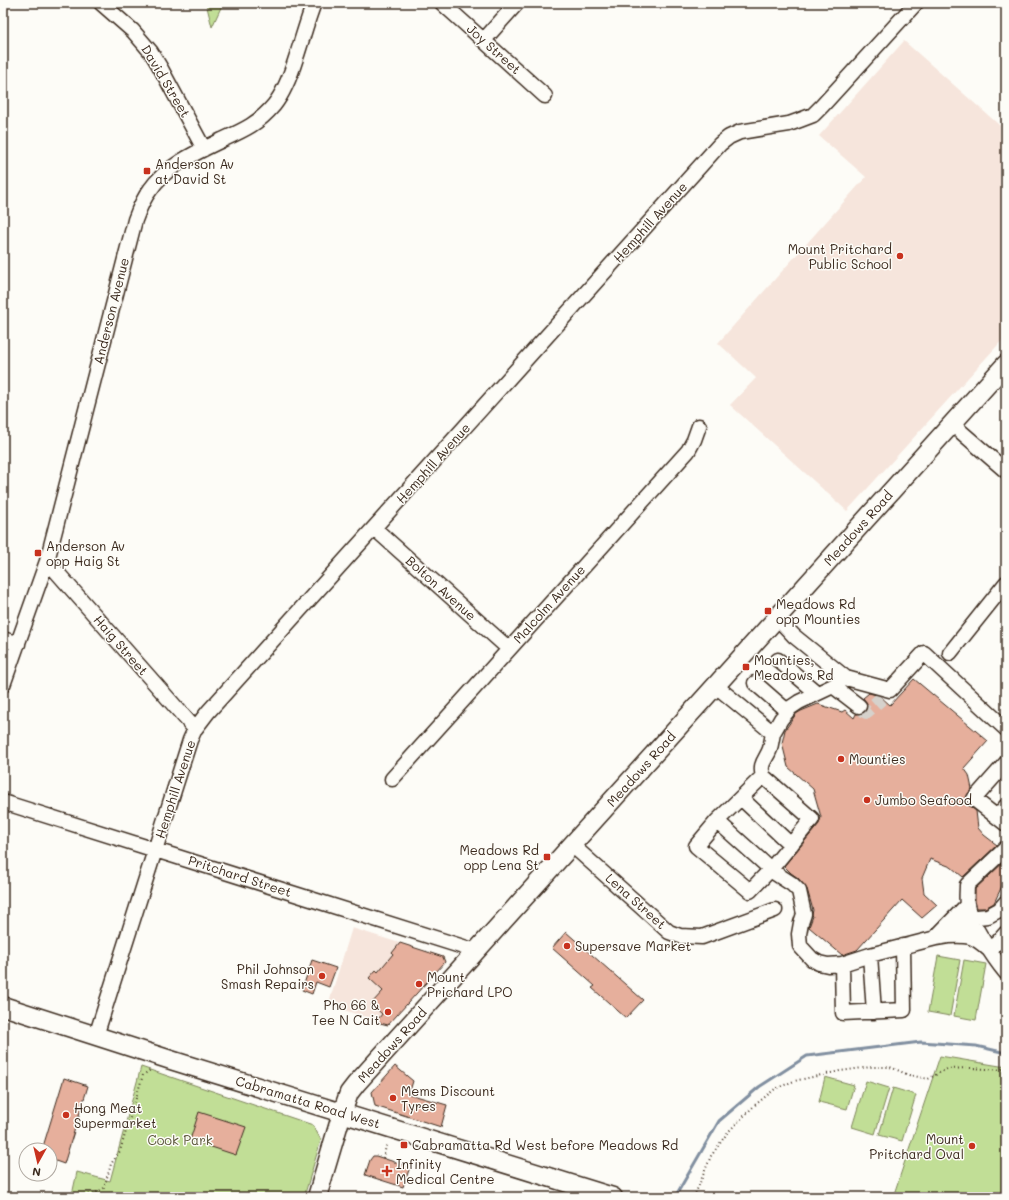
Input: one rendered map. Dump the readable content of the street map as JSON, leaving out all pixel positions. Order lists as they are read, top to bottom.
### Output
{
  "streets": {
    "main road": ["Meadows Road", "Cabramatta Road West"],
    "street": [
      "Joy Street",
      "David Street",
      "Hemphill Avenue",
      "Anderson Avenue",
      "Bolton Avenue",
      "Malcolm Avenue",
      "Haig Street",
      "Pritchard Street",
      "Lena Street"
    ]
  },
  "crossings": [
    ["David Street", "Anderson Avenue"],
    ["Hemphill Avenue", "Bolton Avenue"],
    ["Hemphill Avenue", "Haig Street"],
    ["Hemphill Avenue", "Pritchard Street"],
    ["Hemphill Avenue", "Cabramatta Road West"],
    ["Anderson Avenue", "Haig Street"],
    ["Meadows Road", "Pritchard Street"],
    ["Meadows Road", "Lena Street"],
    ["Meadows Road", "Cabramatta Road West"],
    ["Bolton Avenue", "Malcolm Avenue"]
  ],
  "parks": ["Cook Park"],
  "places": {
    "transit": [
      "Anderson Av at David St",
      "Anderson Av opp Haig St",
      "Meadows Rd opp Mounties",
      "Mounties, Meadows Rd",
      "Meadows Rd opp Lena St",
      "Cabramatta Rd West before Meadows Rd"
    ],
    "other": [
      "Mount Pritchard Public School",
      "Mounties",
      "Jumbo Seafood",
      "Supersave Market",
      "Phil Johnson Smash Repairs",
      "Mount Prichard LPO",
      "Pho 66 & Tee N Cait",
      "Mems Discount Tyres",
      "Hong Meat Supermarket",
      "Mount Pritchard Oval"
    ],
    "health": ["Infinity Medical Centre"]
  },
  "north": "bottom"
}
